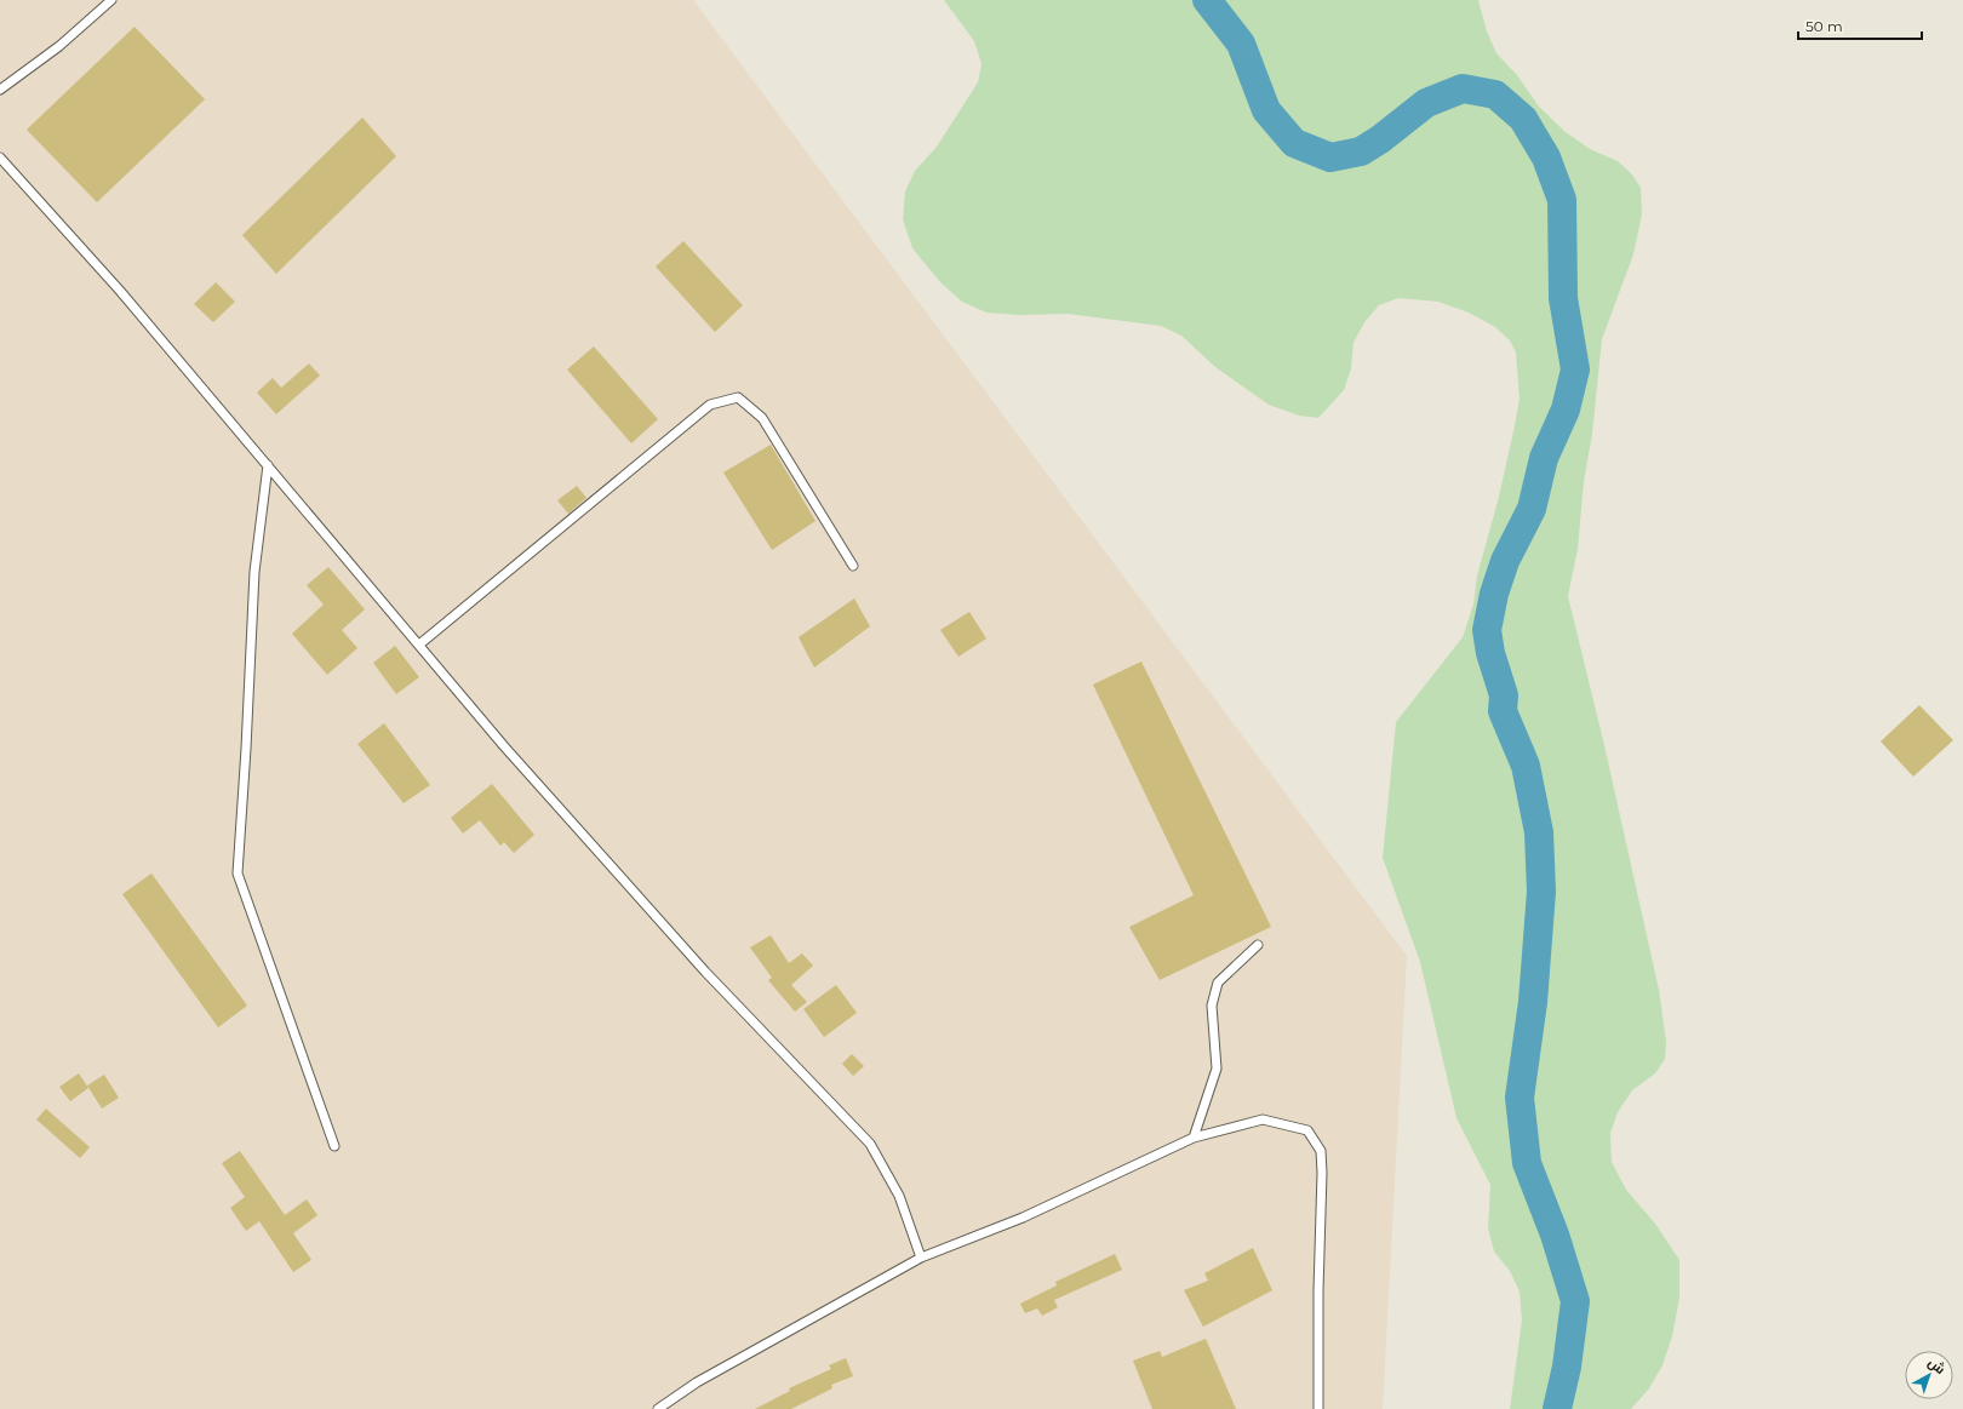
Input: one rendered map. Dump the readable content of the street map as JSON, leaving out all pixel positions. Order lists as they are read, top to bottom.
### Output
{
  "scale_bar": "50 m",
  "north": "top right"
}
